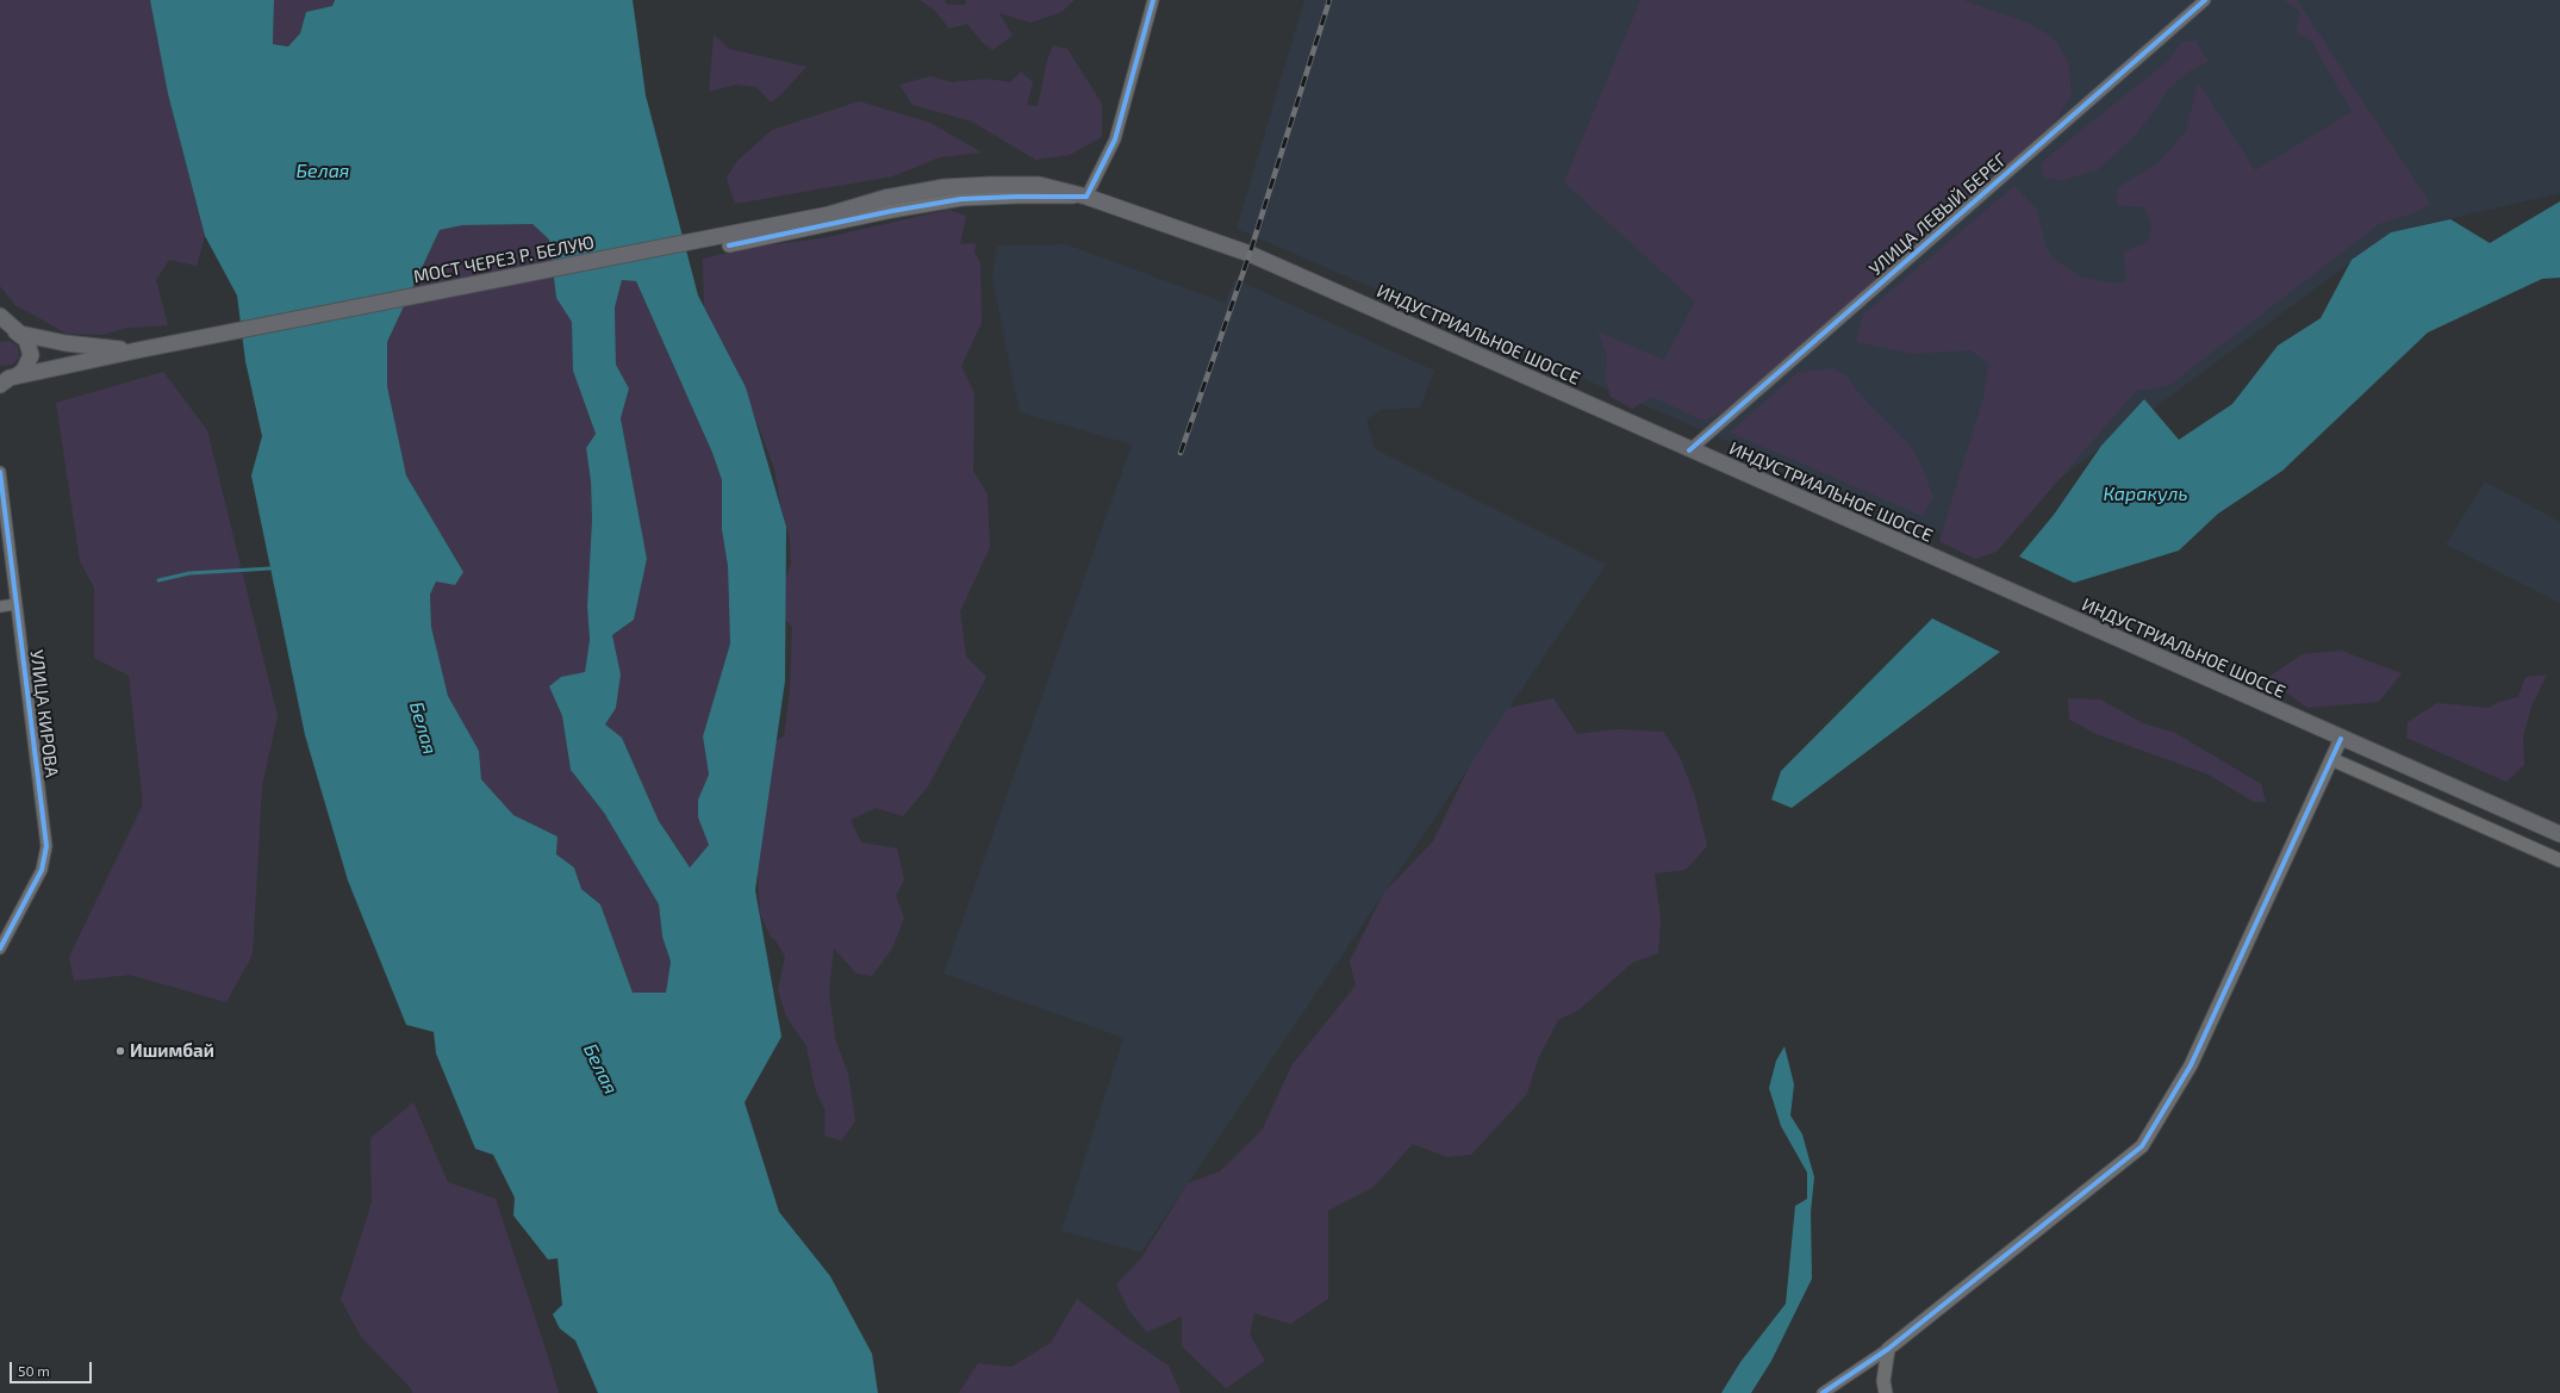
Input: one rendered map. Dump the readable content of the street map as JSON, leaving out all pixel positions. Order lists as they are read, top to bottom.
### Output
{
  "streets": {
    "main road": ["МОСТ ЧЕРЕЗ Р. БЕЛУЮ", "ИНДУСТРИАЛЬНОЕ ШОССЕ"],
    "street": ["УЛИЦА ЛЕВЫЙ БЕРЕГ", "УЛИЦА КИРОВА"]
  },
  "crossings": [
    ["УЛИЦА ЛЕВЫЙ БЕРЕГ", "ИНДУСТРИАЛЬНОЕ ШОССЕ"],
    ["МОСТ ЧЕРЕЗ Р. БЕЛУЮ", "ИНДУСТРИАЛЬНОЕ ШОССЕ"]
  ],
  "water": ["Белая", "Каракуль"],
  "places": ["Ишимбай"],
  "scale_bar": "50 m"
}
